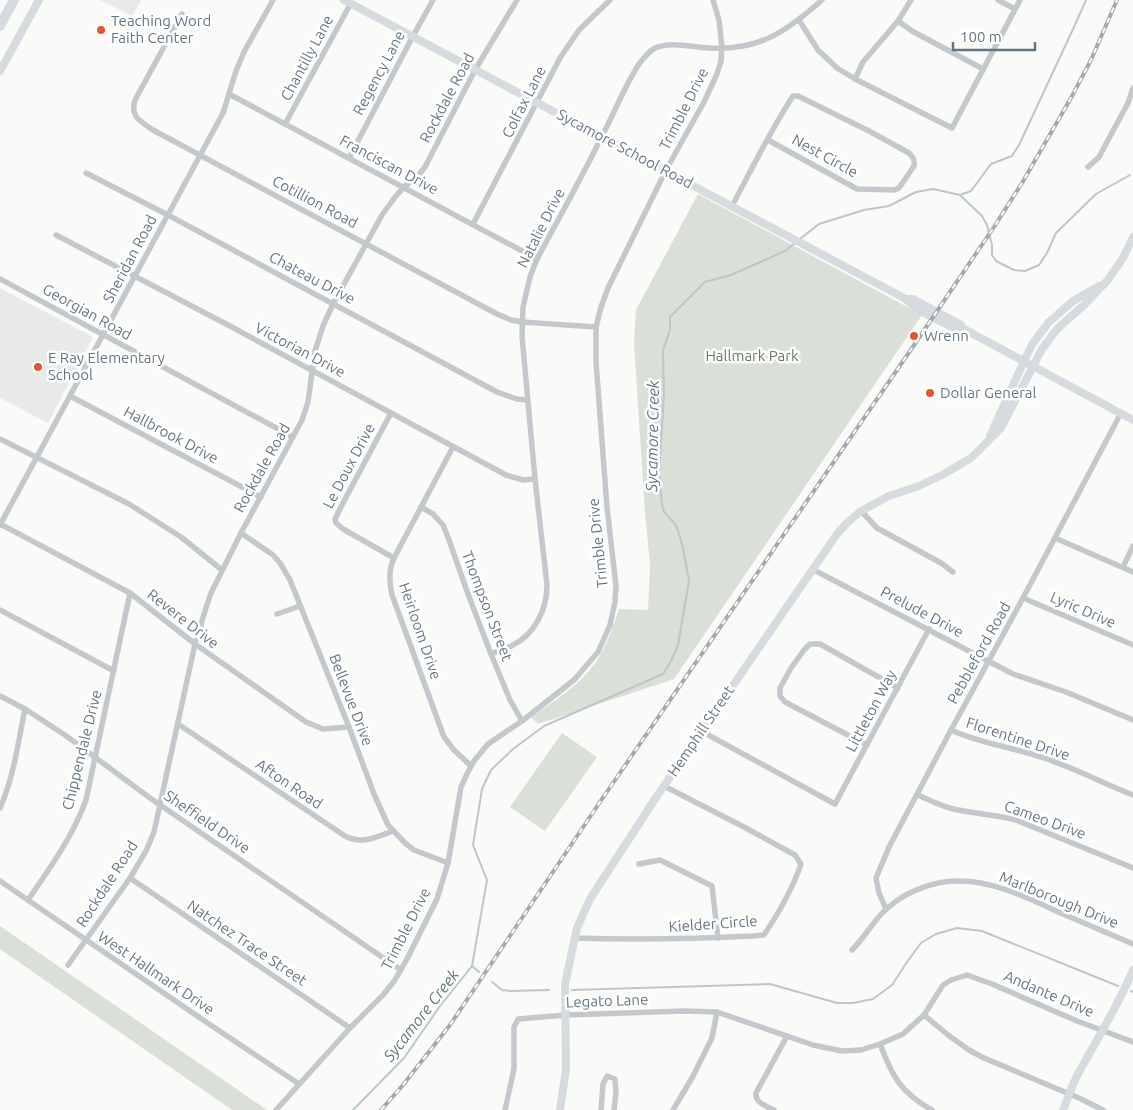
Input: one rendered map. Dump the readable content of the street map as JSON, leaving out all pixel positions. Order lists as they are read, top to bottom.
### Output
{
  "streets": {
    "street": [
      "Chantilly Lane",
      "Regency Lane",
      "Rockdale Road",
      "Colfax Lane",
      "Trimble Drive",
      "Sycamore School Road",
      "Nest Circle",
      "Franciscan Drive",
      "Cotillion Road",
      "Natalie Drive",
      "Sheridan Road",
      "Chateau Drive",
      "Georgian Road",
      "Victorian Drive",
      "Hallbrook Drive",
      "Le Doux Drive",
      "Thompson Street",
      "Lyric Drive",
      "Prelude Drive",
      "Revere Drive",
      "Heirloom Drive",
      "Pebbleford Road",
      "Bellevue Drive",
      "Littleton Way",
      "Hemphill Street",
      "Florentine Drive",
      "Chippendale Drive",
      "Afton Road",
      "Cameo Drive",
      "Sheffield Drive",
      "Marlborough Drive",
      "Kielder Circle",
      "Natchez Trace Street",
      "West Hallmark Drive",
      "Andante Drive",
      "Legato Lane"
    ]
  },
  "crossings": [
    ["Chantilly Lane", "Sycamore School Road"],
    ["Chantilly Lane", "Franciscan Drive"],
    ["Regency Lane", "Sycamore School Road"],
    ["Regency Lane", "Franciscan Drive"],
    ["Rockdale Road", "Sycamore School Road"],
    ["Rockdale Road", "Franciscan Drive"],
    ["Rockdale Road", "Cotillion Road"],
    ["Rockdale Road", "Chateau Drive"],
    ["Rockdale Road", "Georgian Road"],
    ["Rockdale Road", "Victorian Drive"],
    ["Rockdale Road", "Hallbrook Drive"],
    ["Rockdale Road", "Revere Drive"],
    ["Rockdale Road", "Bellevue Drive"],
    ["Rockdale Road", "Afton Road"],
    ["Rockdale Road", "Sheffield Drive"],
    ["Rockdale Road", "Natchez Trace Street"],
    ["Rockdale Road", "West Hallmark Drive"],
    ["Colfax Lane", "Sycamore School Road"],
    ["Colfax Lane", "Franciscan Drive"],
    ["Trimble Drive", "Sycamore School Road"],
    ["Trimble Drive", "Cotillion Road"],
    ["Trimble Drive", "Natalie Drive"],
    ["Trimble Drive", "Thompson Street"],
    ["Trimble Drive", "Heirloom Drive"],
    ["Trimble Drive", "Bellevue Drive"],
    ["Trimble Drive", "Sheffield Drive"],
    ["Trimble Drive", "Natchez Trace Street"],
    ["Trimble Drive", "West Hallmark Drive"],
    ["Sycamore School Road", "Natalie Drive"],
    ["Sycamore School Road", "Pebbleford Road"],
    ["Sycamore School Road", "Hemphill Street"],
    ["Franciscan Drive", "Natalie Drive"],
    ["Franciscan Drive", "Sheridan Road"],
    ["Cotillion Road", "Natalie Drive"],
    ["Cotillion Road", "Sheridan Road"],
    ["Natalie Drive", "Chateau Drive"],
    ["Natalie Drive", "Victorian Drive"],
    ["Natalie Drive", "Thompson Street"],
    ["Sheridan Road", "Chateau Drive"],
    ["Sheridan Road", "Georgian Road"],
    ["Sheridan Road", "Victorian Drive"],
    ["Sheridan Road", "Hallbrook Drive"],
    ["Sheridan Road", "Revere Drive"],
    ["Victorian Drive", "Le Doux Drive"],
    ["Victorian Drive", "Heirloom Drive"],
    ["Le Doux Drive", "Heirloom Drive"],
    ["Thompson Street", "Heirloom Drive"],
    ["Lyric Drive", "Pebbleford Road"],
    ["Prelude Drive", "Pebbleford Road"],
    ["Prelude Drive", "Littleton Way"],
    ["Prelude Drive", "Hemphill Street"],
    ["Revere Drive", "Bellevue Drive"],
    ["Revere Drive", "Chippendale Drive"],
    ["Pebbleford Road", "Florentine Drive"],
    ["Pebbleford Road", "Cameo Drive"],
    ["Pebbleford Road", "Marlborough Drive"],
    ["Bellevue Drive", "Afton Road"],
    ["Littleton Way", "Hemphill Street"],
    ["Hemphill Street", "Kielder Circle"],
    ["Hemphill Street", "Legato Lane"],
    ["Chippendale Drive", "Sheffield Drive"],
    ["Chippendale Drive", "West Hallmark Drive"],
    ["Andante Drive", "Legato Lane"]
  ],
  "water": ["Sycamore Creek"],
  "parks": ["Hallmark Park"],
  "places": [
    "Teaching Word Faith Center",
    "Wrenn",
    "E Ray Elementary School",
    "Dollar General"
  ],
  "scale_bar": "100 m"
}
